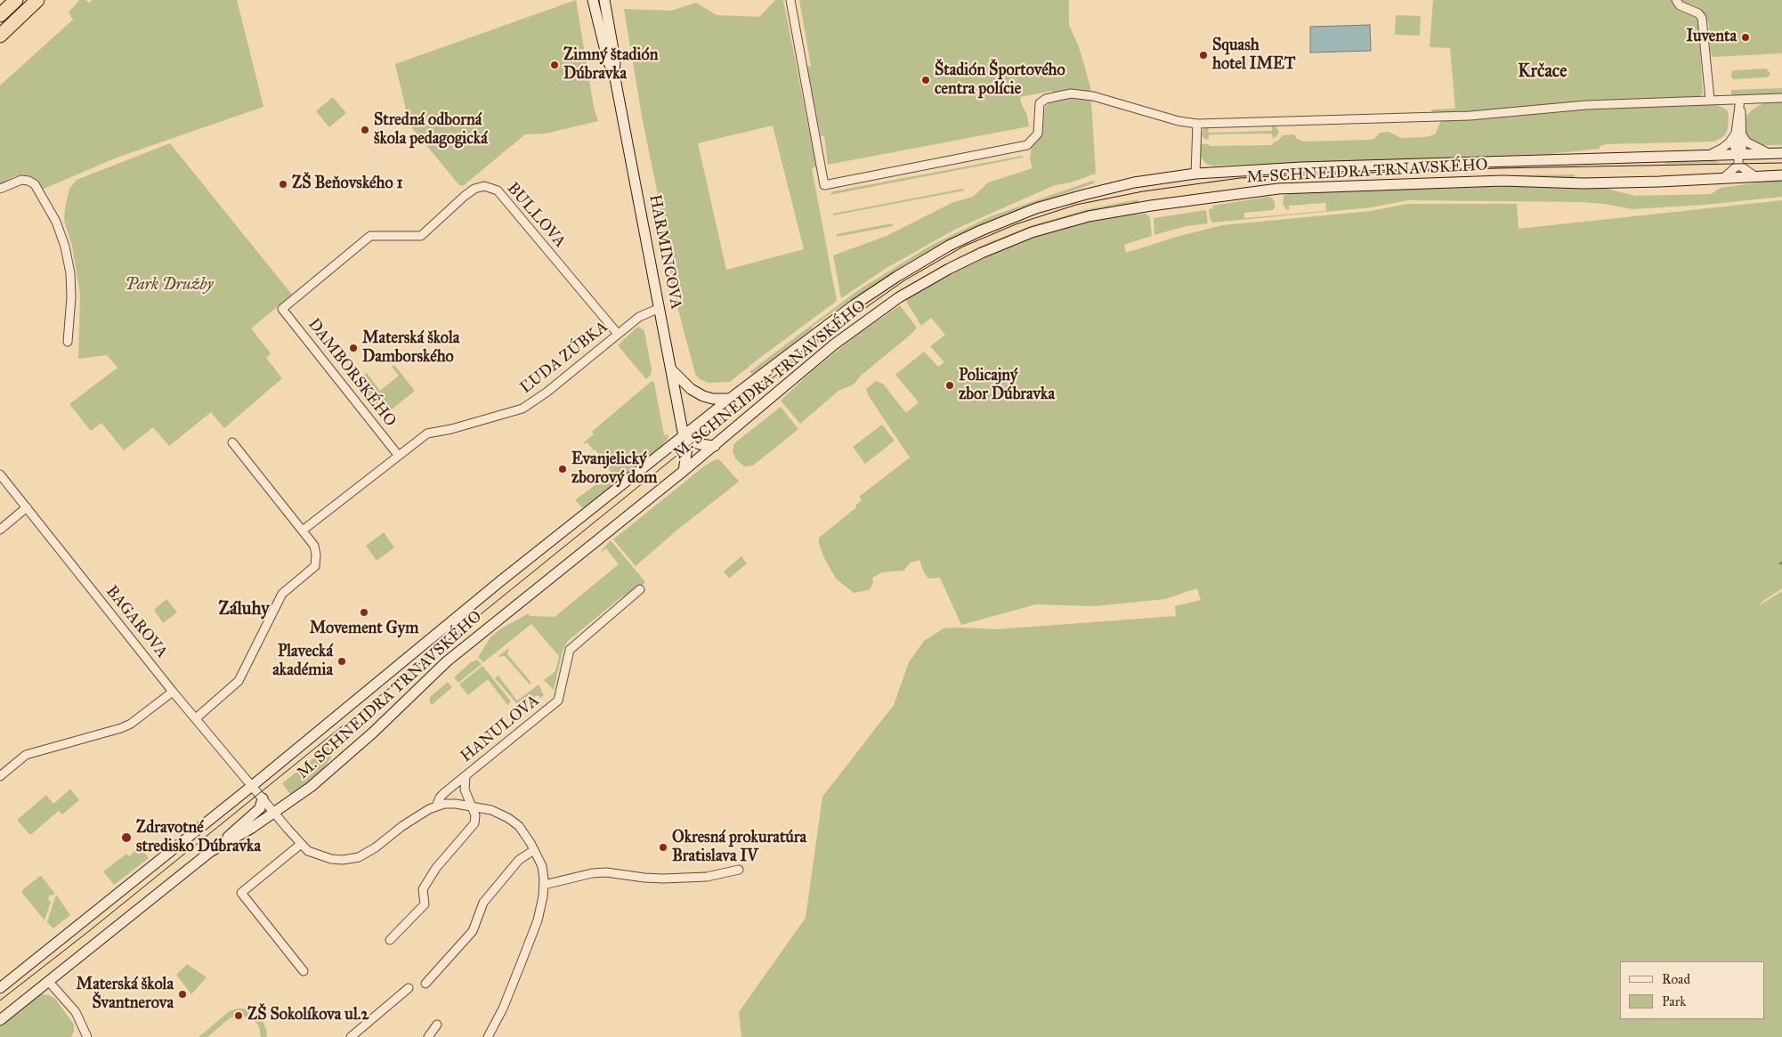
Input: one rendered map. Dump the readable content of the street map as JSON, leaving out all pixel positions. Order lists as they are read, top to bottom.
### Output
{
  "streets": {
    "main road": ["M. SCHNEIDRA TRNAVSKÉHO", "HARMINCOVA"],
    "street": [
      "BULLOVA",
      "ĽUDA ZÚBKA",
      "DAMBORSKÉHO",
      "BAGAROVA",
      "HANULOVA"
    ]
  },
  "crossings": [
    ["M. SCHNEIDRA TRNAVSKÉHO", "HARMINCOVA"],
    ["M. SCHNEIDRA TRNAVSKÉHO", "BAGAROVA"],
    ["M. SCHNEIDRA TRNAVSKÉHO", "HANULOVA"],
    ["BULLOVA", "ĽUDA ZÚBKA"],
    ["BULLOVA", "DAMBORSKÉHO"],
    ["HARMINCOVA", "ĽUDA ZÚBKA"],
    ["ĽUDA ZÚBKA", "DAMBORSKÉHO"],
    ["BAGAROVA", "HANULOVA"]
  ],
  "districts": ["Krčace", "Záluhy"],
  "parks": ["Park Družby"],
  "places": [
    "Iuventa",
    "Squash hotel IMET",
    "Zimný štadión Dúbravka",
    "Štadión Športového centra polície",
    "Stredná odborná škola pedagogická",
    "ZŠ Beňovského 1",
    "Materská škola Damborského",
    "Policajný zbor Dúbravka",
    "Evanjelický zborový dom",
    "Movement Gym",
    "Plavecká akadémia",
    "Zdravotné stredisko Dúbravka",
    "Okresná prokuratúra Bratislava IV",
    "Materská škola Švantnerova",
    "ZŠ Sokolíkova ul.2"
  ],
  "legend": ["Road", "Park"]
}
